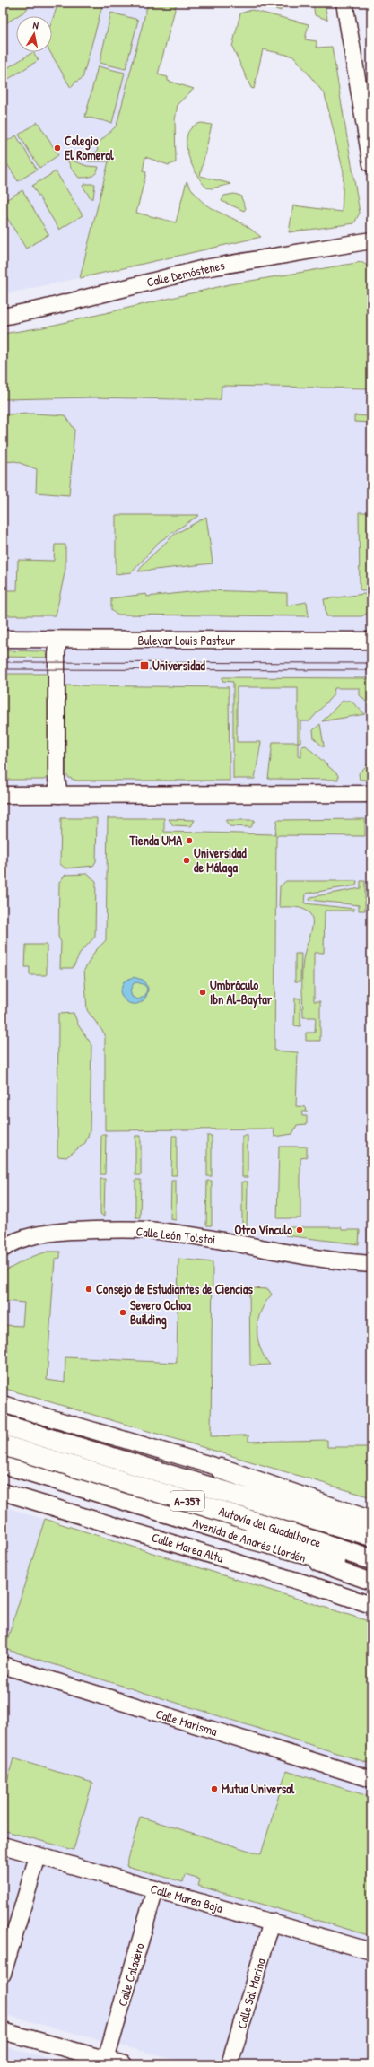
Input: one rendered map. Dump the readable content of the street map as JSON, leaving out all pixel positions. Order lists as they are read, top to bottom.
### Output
{
  "streets": {
    "highway": ["A-357", "Autovía del Guadalhorce"],
    "street": [
      "Calle Demóstenes",
      "Bulevar Louis Pasteur",
      "Calle León Tolstoi",
      "Avenida de Andrés Llordén",
      "Calle Marea Alta",
      "Calle Marisma",
      "Calle Marea Baja",
      "Calle Caladero",
      "Calle Sal Marina"
    ]
  },
  "crossings": [
    ["Calle Marea Baja", "Calle Caladero"],
    ["Calle Marea Baja", "Calle Sal Marina"]
  ],
  "places": {
    "other": [
      "Colegio El Romeral",
      "Tienda UMA",
      "Universidad de Málaga",
      "Umbráculo Ibn Al-Baytar",
      "Otro Vínculo",
      "Consejo de Estudiantes de Ciencias",
      "Severo Ochoa Building",
      "Mutua Universal"
    ],
    "transit": ["Universidad"]
  },
  "north": "top"
}
